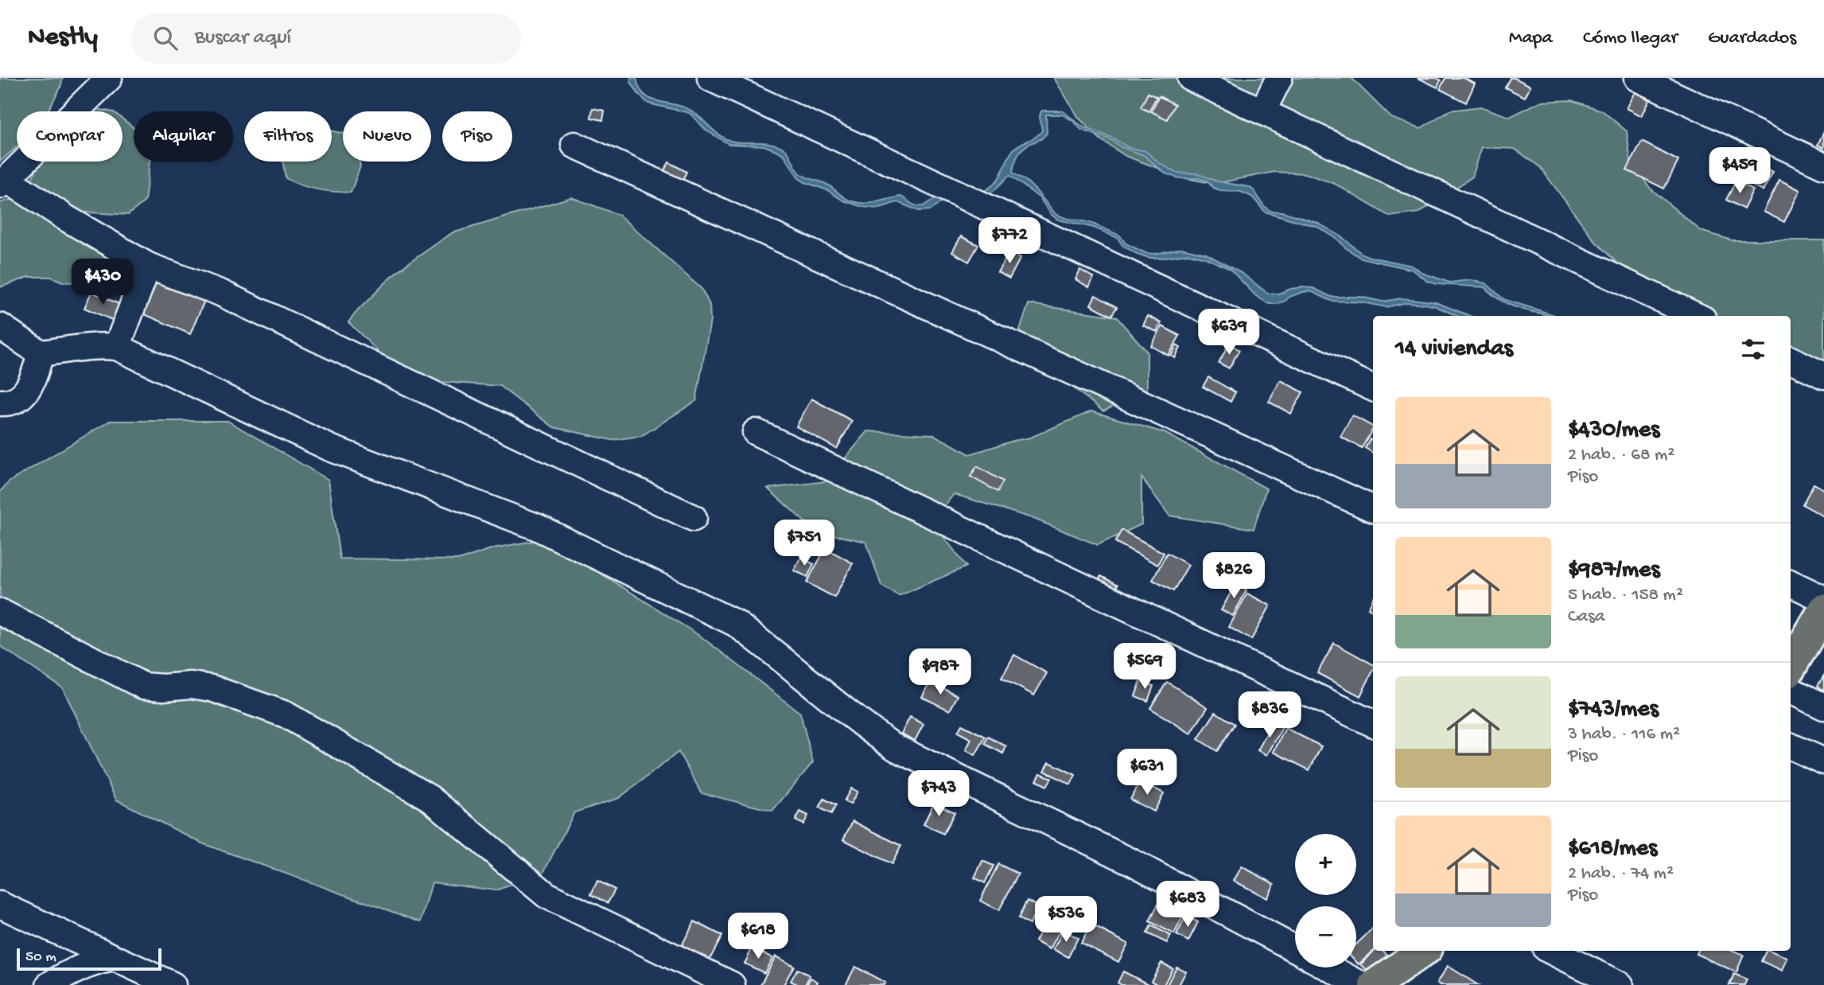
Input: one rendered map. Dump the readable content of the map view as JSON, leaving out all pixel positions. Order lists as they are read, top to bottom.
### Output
{
  "scale_bar": "50 m",
  "page": {
    "header": "Nestly",
    "search": "Buscar aquí",
    "nav": ["Mapa", "Cómo llegar", "Guardados"],
    "chip": [
      "Comprar",
      "Alquilar",
      "Filtros",
      "Nuevo",
      "Piso"
    ],
    "price": [
      "$459",
      "$772",
      "$430",
      "$639",
      "$751",
      "$826",
      "$569",
      "$987",
      "$836",
      "$631",
      "$743",
      "$683",
      "$536",
      "$618"
    ],
    "heading": "14 viviendas",
    "list": [
      {
        "name": "$430/mes",
        "note": "2 hab. · 68 m² · Piso"
      },
      {
        "name": "$987/mes",
        "note": "5 hab. · 158 m² · Casa"
      },
      {
        "name": "$743/mes",
        "note": "3 hab. · 116 m² · Piso"
      },
      {
        "name": "$618/mes",
        "note": "2 hab. · 74 m² · Piso"
      }
    ],
    "map_buttons": ["+", "−"],
    "scale": "50 m"
  }
}
